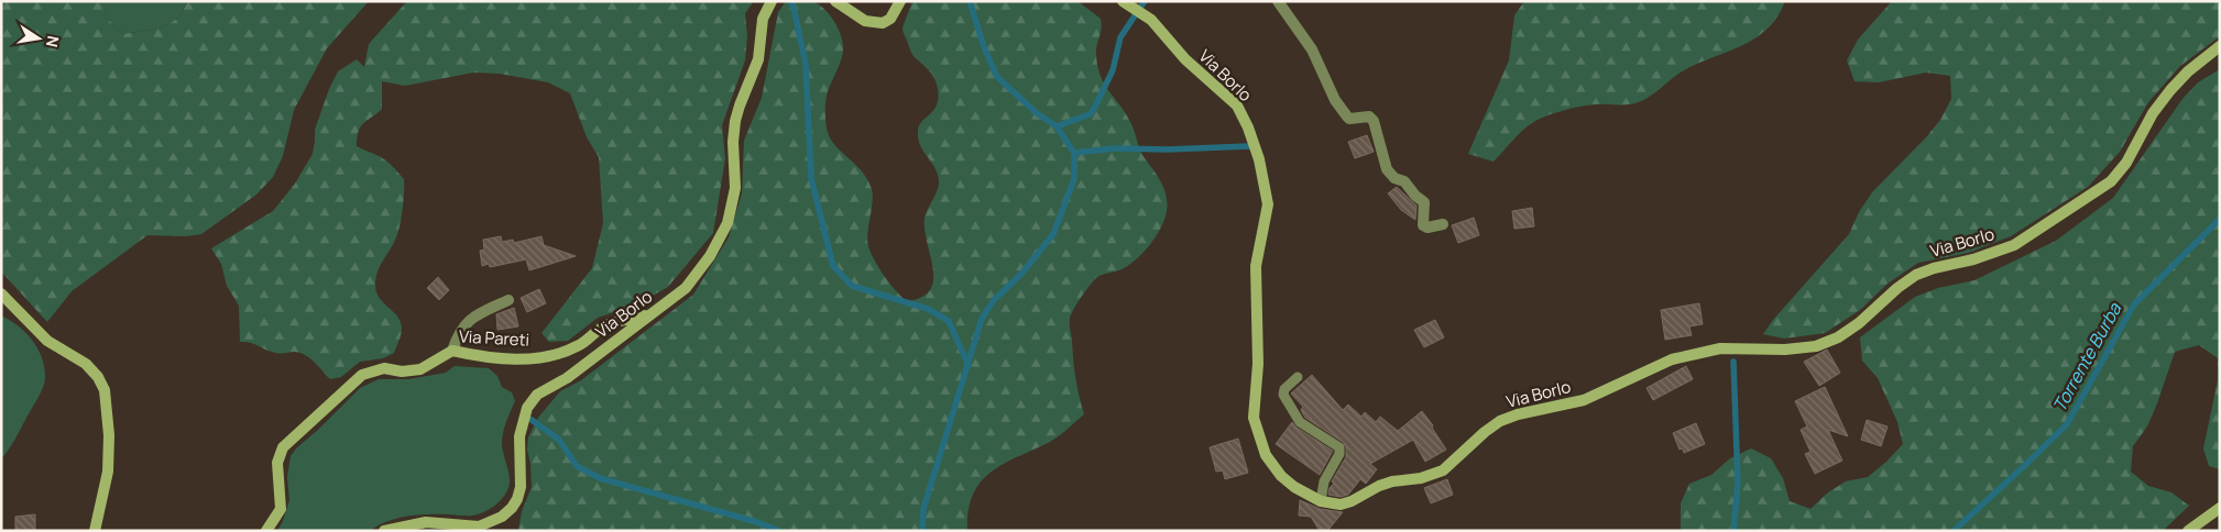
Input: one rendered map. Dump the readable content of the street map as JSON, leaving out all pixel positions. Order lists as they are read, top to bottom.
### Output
{
  "streets": {
    "main road": ["Via Borlo", "Via Pareti"]
  },
  "crossings": [
    ["Via Borlo", "Via Pareti"]
  ],
  "water": ["Torrente Burba"],
  "north": "right"
}
